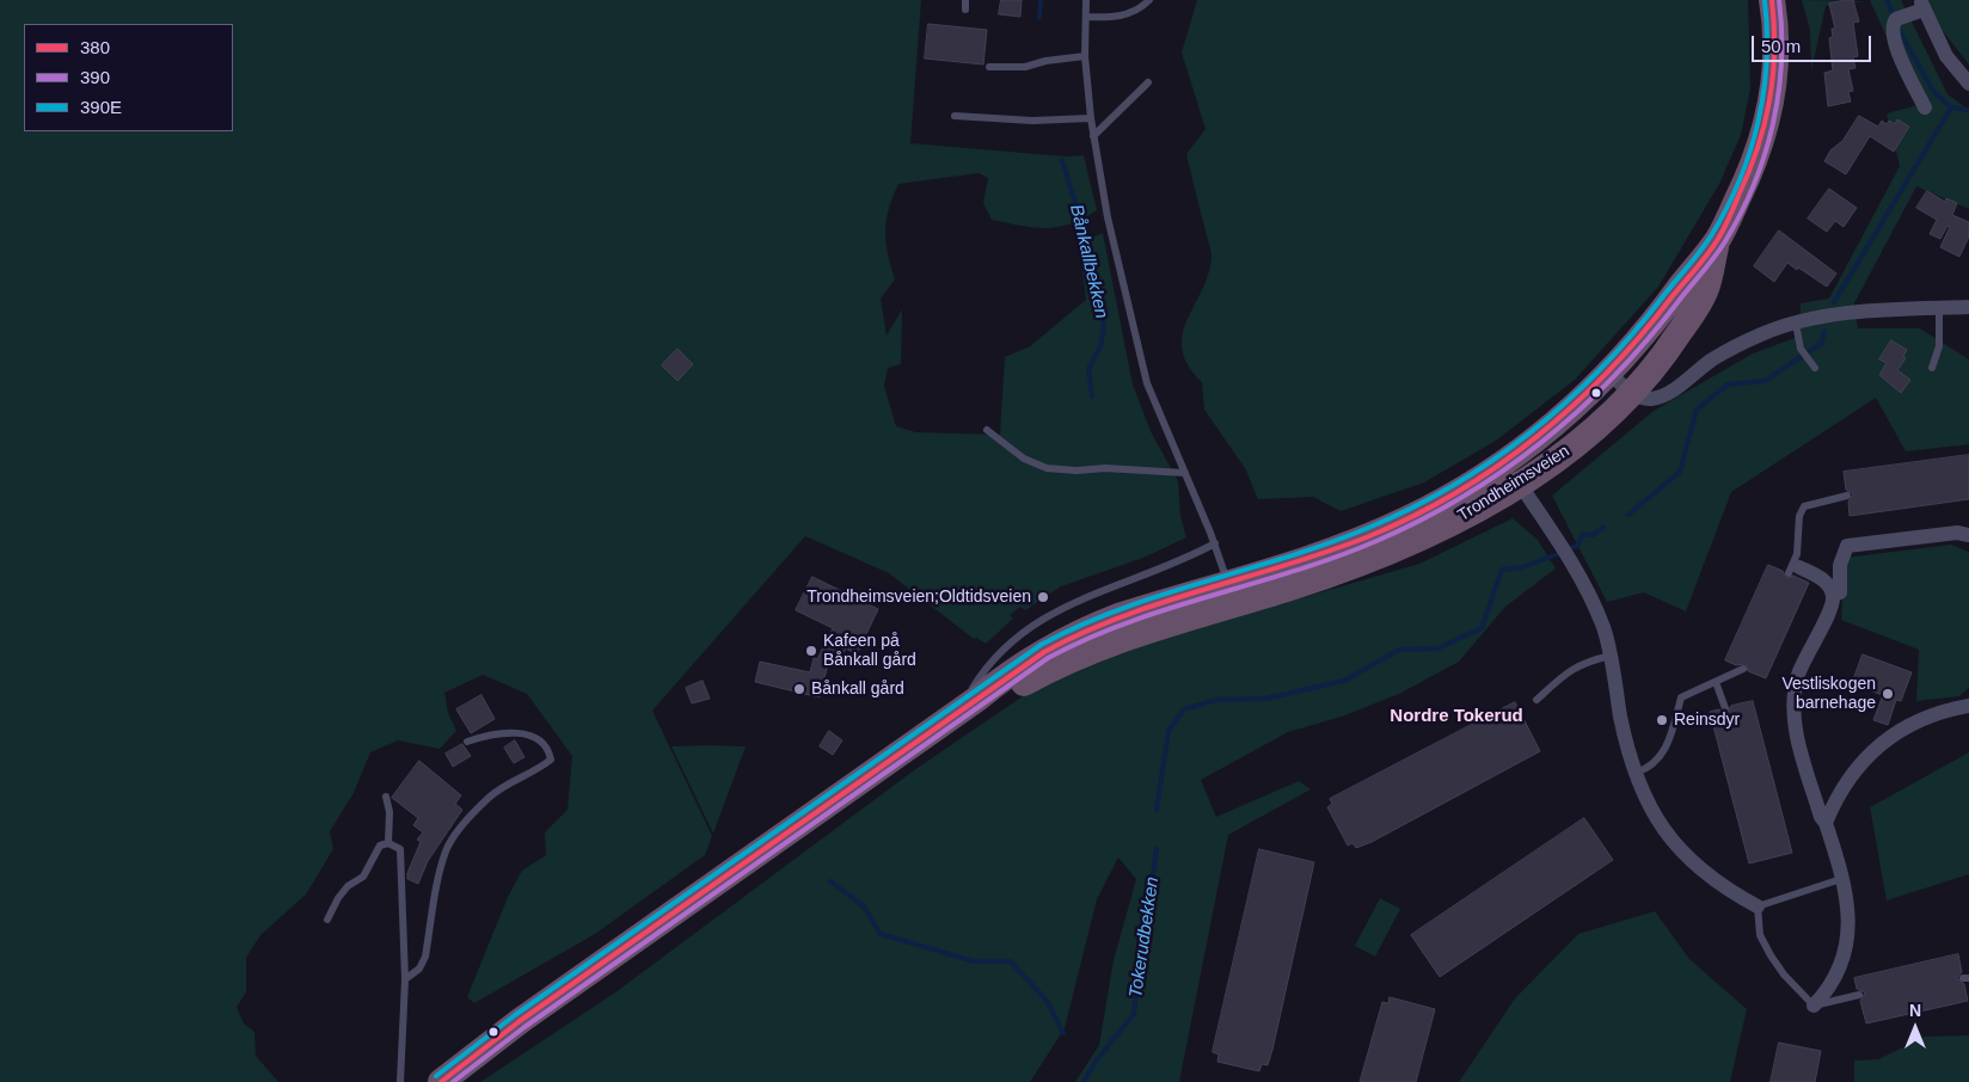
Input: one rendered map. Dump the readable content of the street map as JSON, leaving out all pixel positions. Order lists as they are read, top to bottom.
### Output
{
  "streets": {
    "highway": ["Trondheimsveien"]
  },
  "districts": ["Nordre Tokerud"],
  "water": ["Bånkallbekken", "Tokerudbekken"],
  "places": [
    "Trondheimsveien;Oldtidsveien",
    "Kafeen på Bånkall gård",
    "Bånkall gård",
    "Vestliskogen barnehage",
    "Reinsdyr"
  ],
  "lines": ["transit line 380", "transit line 390", "transit line 390E"],
  "legend": ["380", "390", "390E"],
  "scale_bar": "50 m",
  "north": "top"
}
